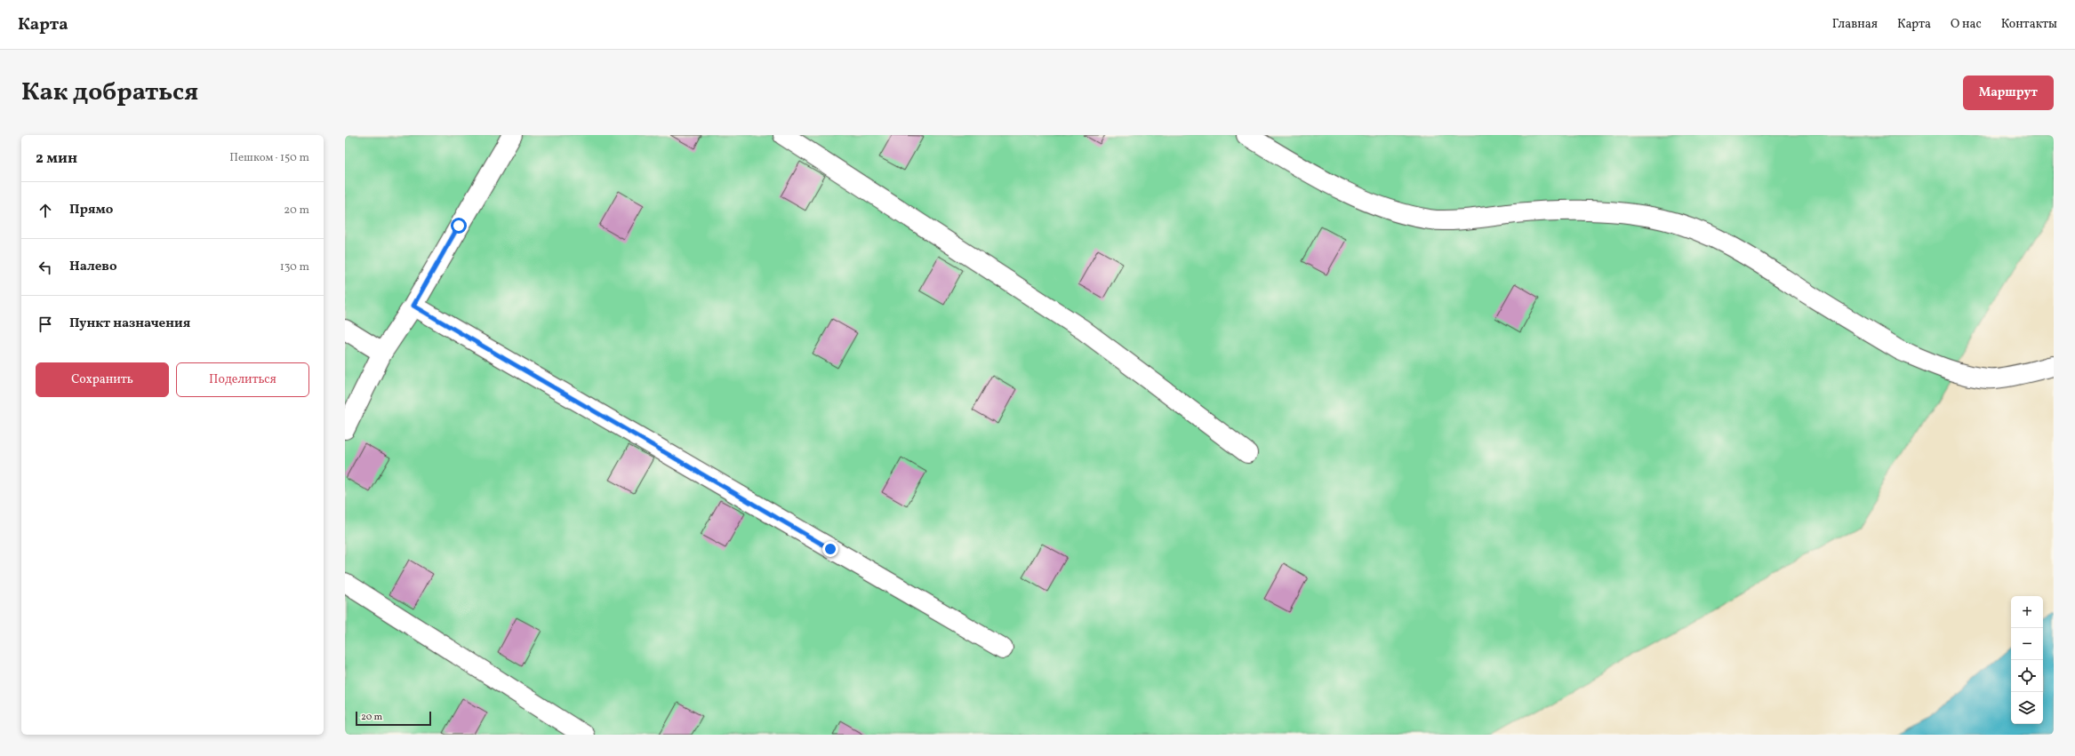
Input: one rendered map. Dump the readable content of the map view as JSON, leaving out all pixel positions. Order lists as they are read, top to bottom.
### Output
{
  "scale_bar": "20 m",
  "page": {
    "header": "Карта",
    "nav": [
      "Главная",
      "Карта",
      "О нас",
      "Контакты"
    ],
    "title": "Как добраться",
    "buttons": [
      "Маршрут",
      ["Сохранить", "Поделиться"]
    ],
    "heading": ["2 мин", "Пешком · 150 m"],
    "list": [
      ["Прямо", "20 m"],
      ["Налево", "130 m"],
      "Пункт назначения"
    ],
    "map_buttons": ["+", "−"],
    "scale": "20 m"
  }
}
